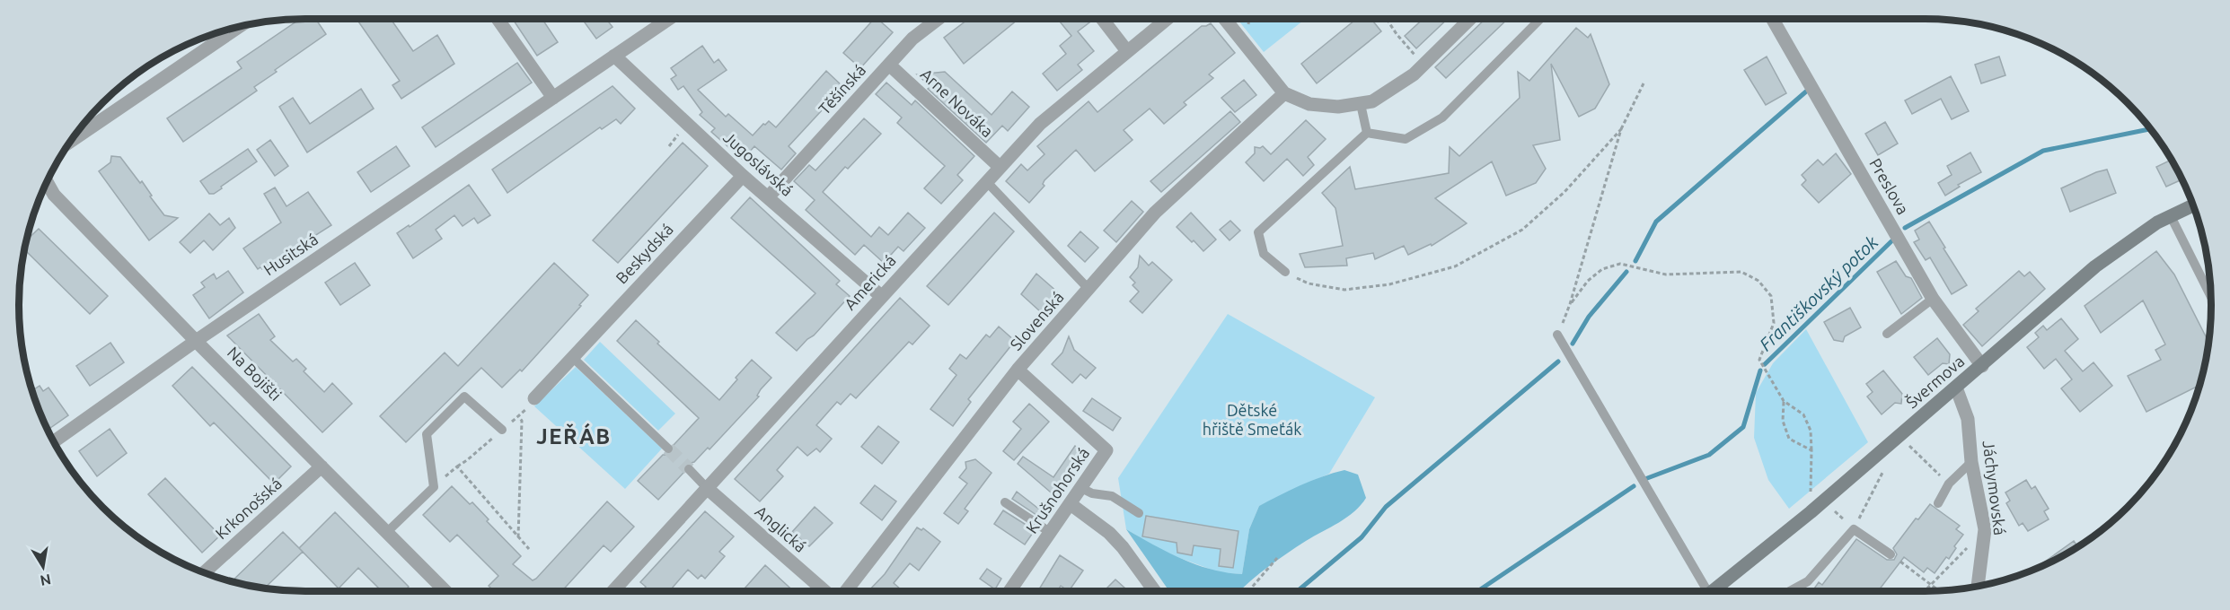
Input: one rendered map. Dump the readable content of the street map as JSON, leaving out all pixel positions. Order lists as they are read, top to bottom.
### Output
{
  "streets": {
    "street": [
      "Těšínská",
      "Arne Nováka",
      "Jugoslávská",
      "Preslova",
      "Beskydská",
      "Husitská",
      "Americká",
      "Slovenská",
      "Na Bojišti",
      "Švermova",
      "Jáchymovská",
      "Krušnohorská",
      "Krkonošská",
      "Anglická"
    ]
  },
  "crossings": [
    ["Těšínská", "Arne Nováka"],
    ["Těšínská", "Jugoslávská"],
    ["Arne Nováka", "Americká"],
    ["Jugoslávská", "Beskydská"],
    ["Jugoslávská", "Husitská"],
    ["Jugoslávská", "Americká"],
    ["Preslova", "Švermova"],
    ["Husitská", "Na Bojišti"],
    ["Americká", "Anglická"],
    ["Slovenská", "Krušnohorská"],
    ["Na Bojišti", "Krkonošská"],
    ["Švermova", "Jáchymovská"]
  ],
  "districts": ["JEŘÁB"],
  "water": ["Františkovský potok"],
  "parks": ["Dětské hřiště Smeťák"],
  "north": "bottom"
}
